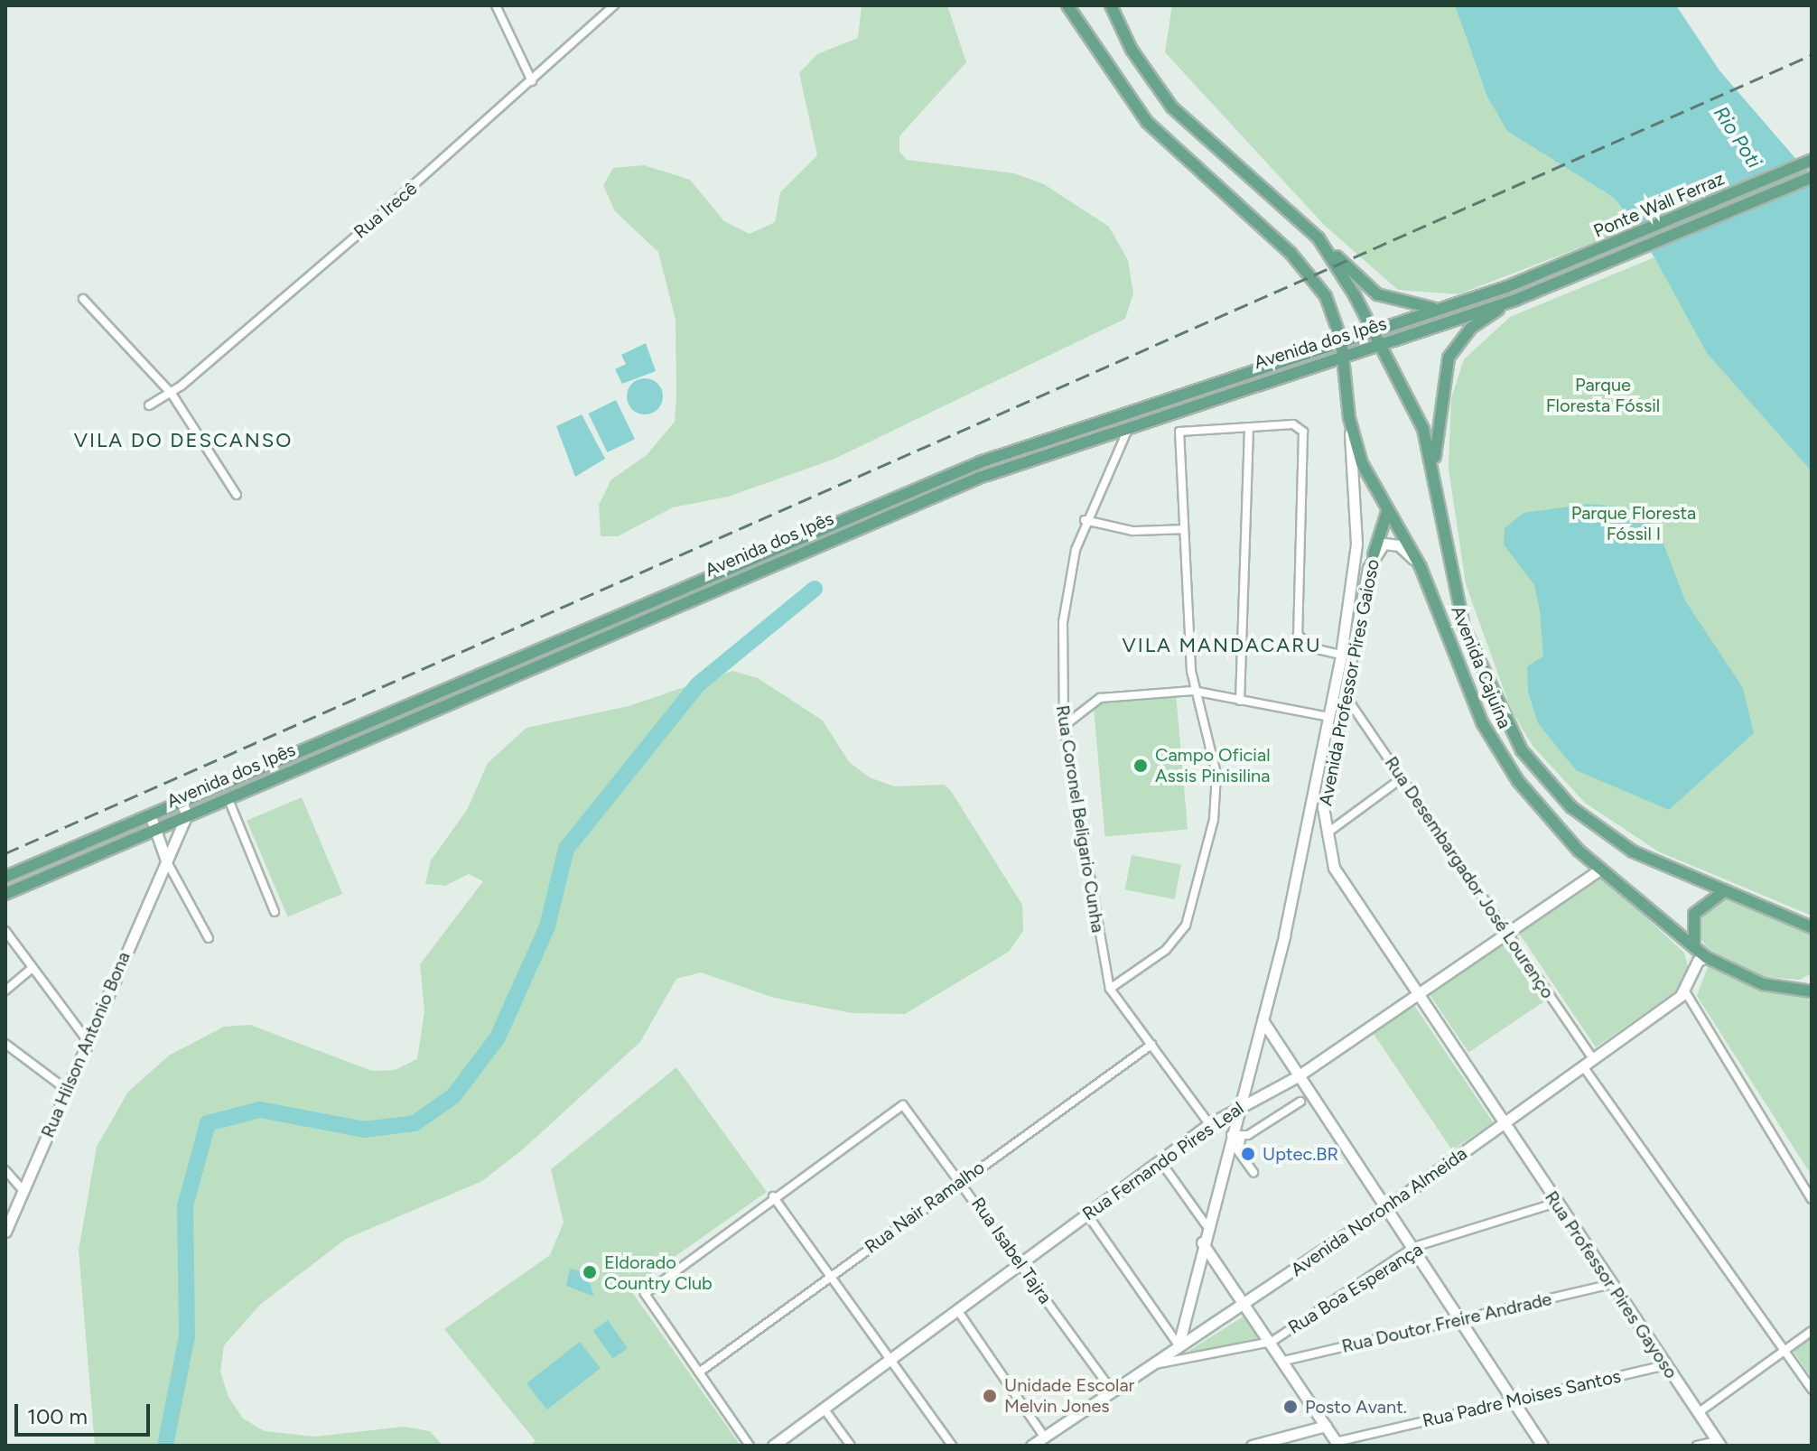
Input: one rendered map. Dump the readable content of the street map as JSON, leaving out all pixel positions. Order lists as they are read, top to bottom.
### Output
{
  "streets": {
    "main road": [
      "Ponte Wall Ferraz",
      "Avenida dos Ipês",
      "Avenida Cajuína",
      "Avenida Professor Pires Gaioso",
      "Rua Hilson Antonio Bona",
      "Rua Fernando Pires Leal",
      "Avenida Noronha Almeida",
      "Rua Professor Pires Gayoso"
    ],
    "street": [
      "Rua Irecê",
      "Rua Coronel Beligario Cunha",
      "Rua Desembargador José Lourenço",
      "Rua Nair Ramalho",
      "Rua Isabel Tajra",
      "Rua Boa Esperança",
      "Rua Doutor Freire Andrade",
      "Rua Padre Moises Santos"
    ]
  },
  "crossings": [
    ["Ponte Wall Ferraz", "Avenida dos Ipês"],
    ["Avenida dos Ipês", "Avenida Cajuína"],
    ["Avenida dos Ipês", "Rua Coronel Beligario Cunha"],
    ["Avenida dos Ipês", "Rua Hilson Antonio Bona"],
    ["Avenida Cajuína", "Avenida Professor Pires Gaioso"],
    ["Avenida Cajuína", "Rua Fernando Pires Leal"],
    ["Avenida Cajuína", "Avenida Noronha Almeida"],
    ["Avenida Professor Pires Gaioso", "Rua Desembargador José Lourenço"],
    ["Avenida Professor Pires Gaioso", "Rua Fernando Pires Leal"],
    ["Avenida Professor Pires Gaioso", "Avenida Noronha Almeida"],
    ["Avenida Professor Pires Gaioso", "Rua Professor Pires Gayoso"],
    ["Rua Desembargador José Lourenço", "Rua Fernando Pires Leal"],
    ["Rua Desembargador José Lourenço", "Avenida Noronha Almeida"],
    ["Rua Fernando Pires Leal", "Rua Isabel Tajra"],
    ["Rua Nair Ramalho", "Rua Isabel Tajra"],
    ["Avenida Noronha Almeida", "Rua Isabel Tajra"],
    ["Avenida Noronha Almeida", "Rua Professor Pires Gayoso"],
    ["Avenida Noronha Almeida", "Rua Boa Esperança"],
    ["Rua Professor Pires Gayoso", "Rua Boa Esperança"],
    ["Rua Professor Pires Gayoso", "Rua Doutor Freire Andrade"],
    ["Rua Professor Pires Gayoso", "Rua Padre Moises Santos"]
  ],
  "districts": ["VILA DO DESCANSO", "VILA MANDACARU"],
  "water": ["Rio Poti"],
  "parks": ["Parque Floresta Fóssil", "Parque Floresta Fóssil I"],
  "places": [
    "Campo Oficial Assis Pinisilina",
    "Uptec.BR",
    "Eldorado Country Club",
    "Unidade Escolar Melvin Jones",
    "Posto Avant."
  ],
  "scale_bar": "100 m"
}
